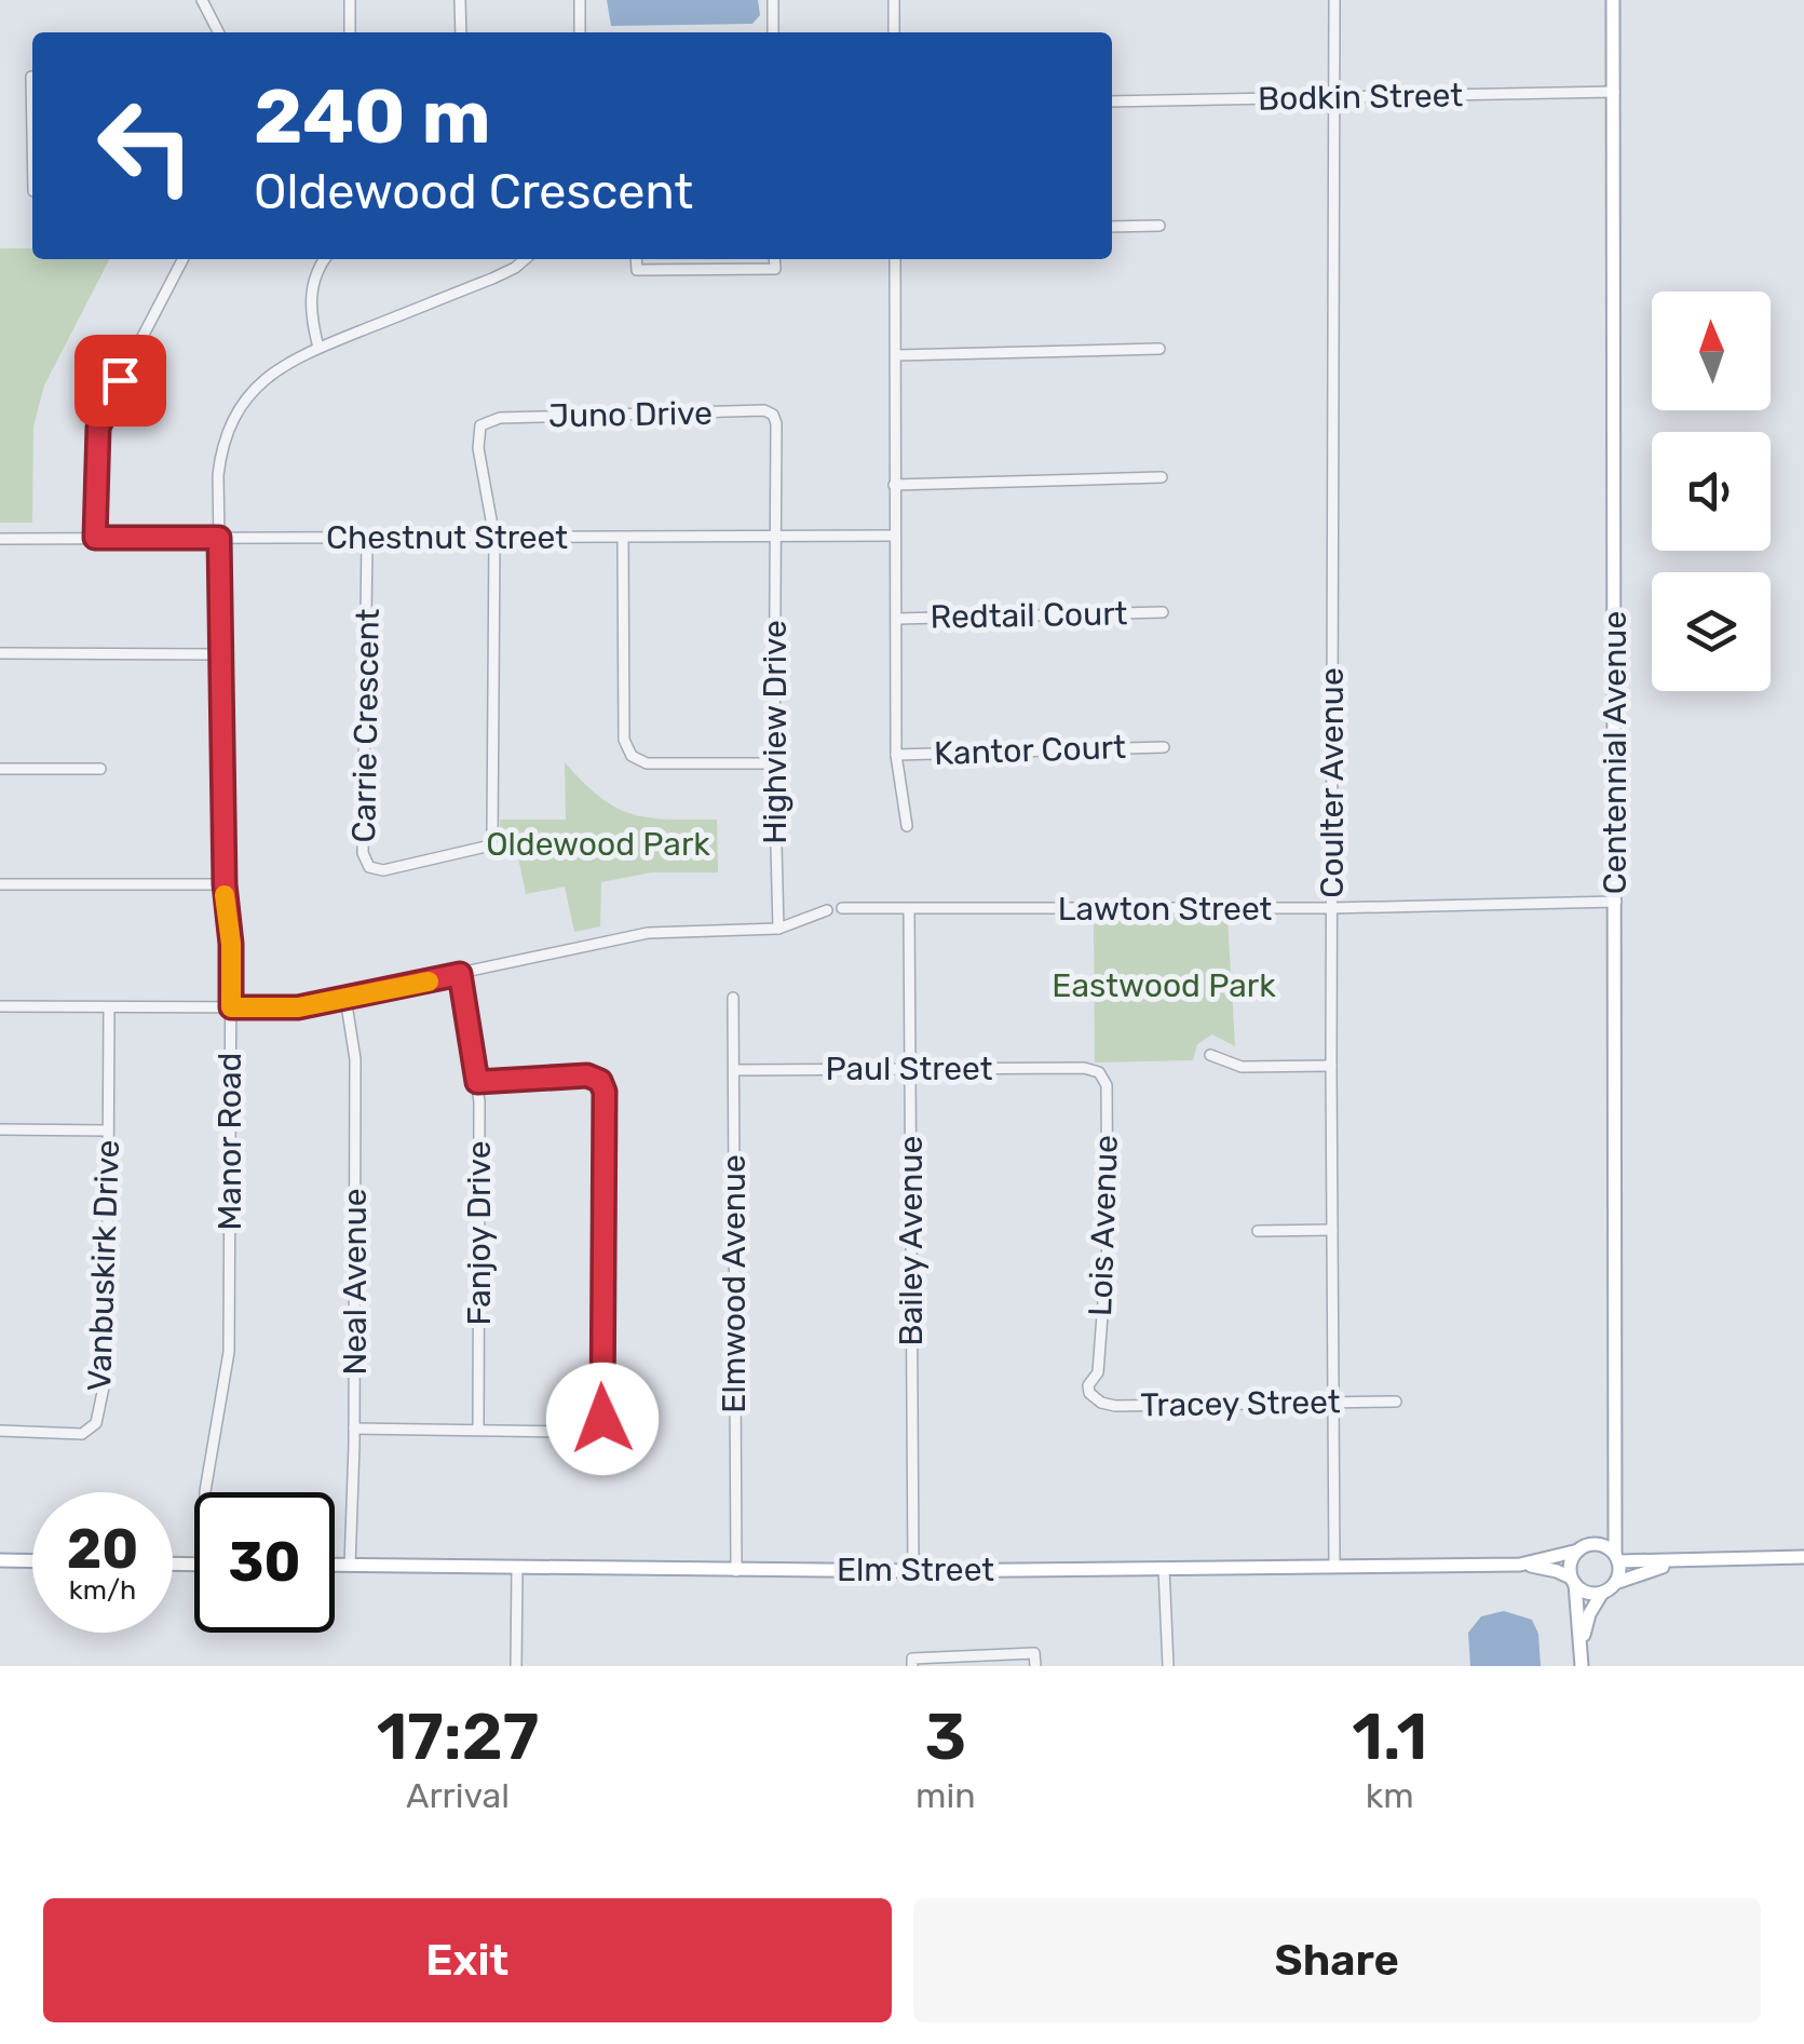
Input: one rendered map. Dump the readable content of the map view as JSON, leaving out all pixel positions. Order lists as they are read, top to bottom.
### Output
{
  "streets": {
    "main road": ["Centennial Avenue", "Elm Street"],
    "street": [
      "Bodkin Street",
      "Juno Drive",
      "Chestnut Street",
      "Redtail Court",
      "Carrie Crescent",
      "Highview Drive",
      "Kantor Court",
      "Coulter Avenue",
      "Lawton Street",
      "Paul Street",
      "Manor Road",
      "Lois Avenue",
      "Fanjoy Drive",
      "Bailey Avenue",
      "Vanbuskirk Drive",
      "Neal Avenue",
      "Elmwood Avenue",
      "Tracey Street"
    ]
  },
  "crossings": [
    ["Bodkin Street", "Centennial Avenue"],
    ["Bodkin Street", "Coulter Avenue"],
    ["Juno Drive", "Chestnut Street"],
    ["Juno Drive", "Carrie Crescent"],
    ["Juno Drive", "Highview Drive"],
    ["Chestnut Street", "Carrie Crescent"],
    ["Chestnut Street", "Highview Drive"],
    ["Chestnut Street", "Manor Road"],
    ["Centennial Avenue", "Lawton Street"],
    ["Coulter Avenue", "Lawton Street"],
    ["Coulter Avenue", "Tracey Street"],
    ["Coulter Avenue", "Elm Street"],
    ["Lawton Street", "Bailey Avenue"],
    ["Paul Street", "Lois Avenue"],
    ["Paul Street", "Bailey Avenue"],
    ["Paul Street", "Elmwood Avenue"],
    ["Lois Avenue", "Tracey Street"],
    ["Bailey Avenue", "Elm Street"],
    ["Neal Avenue", "Elm Street"],
    ["Elmwood Avenue", "Elm Street"]
  ],
  "parks": ["Oldewood Park", "Eastwood Park"],
  "north": "top",
  "page": {
    "turn": ["240 m", "Oldewood Crescent"],
    "speed": "20 km/h",
    "limit": "30",
    "eta": [
      "17:27",
      "Arrival",
      "3",
      "min",
      "1.1",
      "km"
    ],
    "buttons": ["Exit", "Share"]
  }
}
